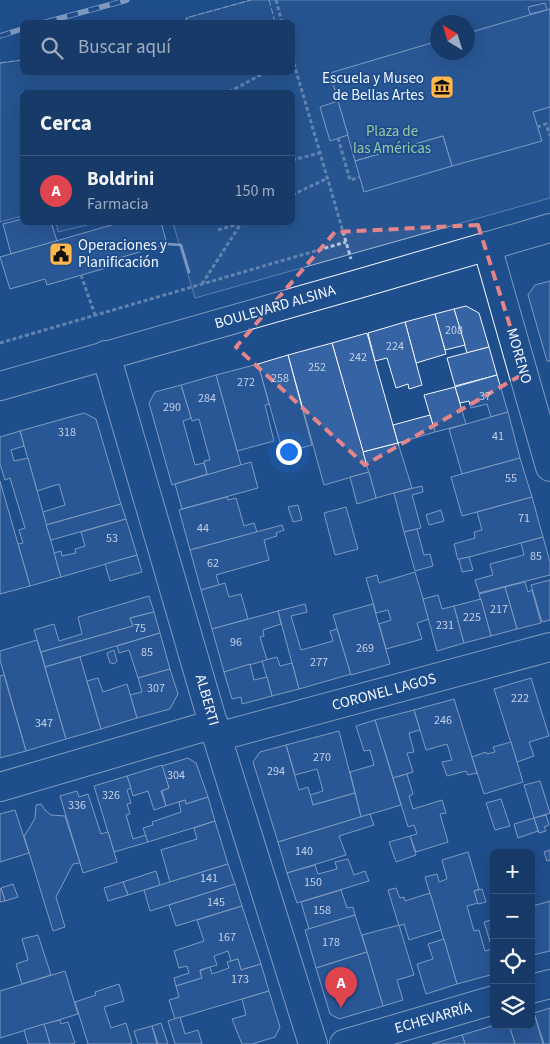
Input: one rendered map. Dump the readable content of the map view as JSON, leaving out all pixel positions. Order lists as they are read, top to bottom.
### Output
{
  "streets": {
    "street": [
      "BOULEVARD ALSINA",
      "MORENO",
      "CORONEL LAGOS",
      "ALBERTI",
      "ECHEVARRÍA"
    ]
  },
  "crossings": [
    ["BOULEVARD ALSINA", "MORENO"],
    ["BOULEVARD ALSINA", "ALBERTI"],
    ["CORONEL LAGOS", "ALBERTI"]
  ],
  "parks": ["Plaza de las Américas"],
  "places": {
    "museum": ["Escuela y Museo de Bellas Artes"],
    "public building": ["Operaciones y Planificación"]
  },
  "house_numbers": [
    "208",
    "224",
    "242",
    "252",
    "258",
    "272",
    "37",
    "284",
    "290",
    "318",
    "41",
    "55",
    "71",
    "44",
    "53",
    "85",
    "62",
    "217",
    "225",
    "231",
    "75",
    "96",
    "269",
    "85",
    "277",
    "307",
    "222",
    "246",
    "347",
    "270",
    "294",
    "304",
    "326",
    "336",
    "140",
    "141",
    "150",
    "145",
    "158",
    "167",
    "178",
    "173"
  ],
  "north": "top left",
  "page": {
    "search": "Buscar aquí",
    "heading": "Cerca",
    "list": [
      {
        "mark": "A",
        "name": "Boldrini",
        "note": "Farmacia",
        "value": "150 m"
      }
    ],
    "map_buttons": ["+", "−"],
    "pins": "A"
  }
}
